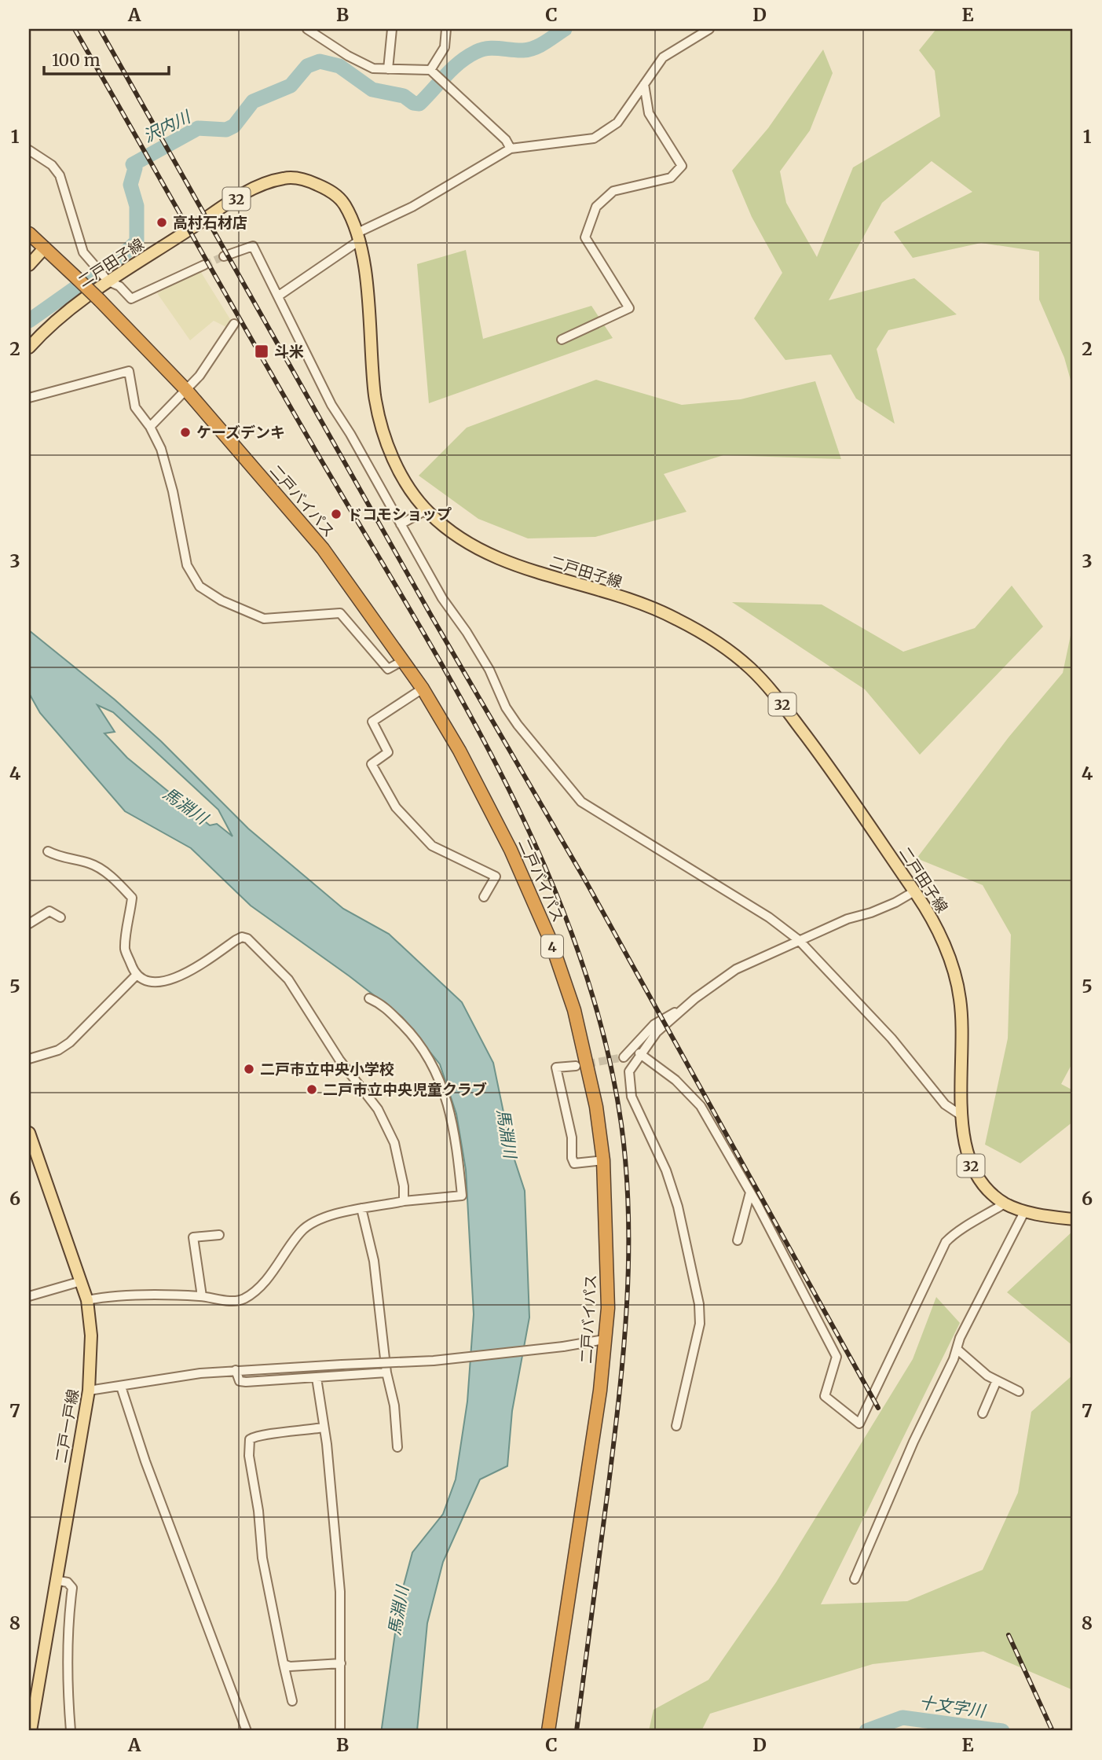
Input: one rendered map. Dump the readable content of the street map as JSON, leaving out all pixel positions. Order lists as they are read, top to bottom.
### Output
{
  "streets": {
    "highway": ["二戸バイパス", "4"],
    "main road": ["32", "二戸田子線", "二戸一戸線"]
  },
  "water": ["沢内川", "馬淵川", "十文字川"],
  "places": {
    "other": [
      "高村石材店",
      "ケーズデンキ",
      "ドコモショップ",
      "二戸市立中央小学校",
      "二戸市立中央児童クラブ"
    ],
    "transit": ["斗米"]
  },
  "scale_bar": "100 m",
  "grid": {
    "columns": [
      "A",
      "B",
      "C",
      "D",
      "E"
    ],
    "rows": [
      "1",
      "2",
      "3",
      "4",
      "5",
      "6",
      "7",
      "8"
    ]
  }
}
